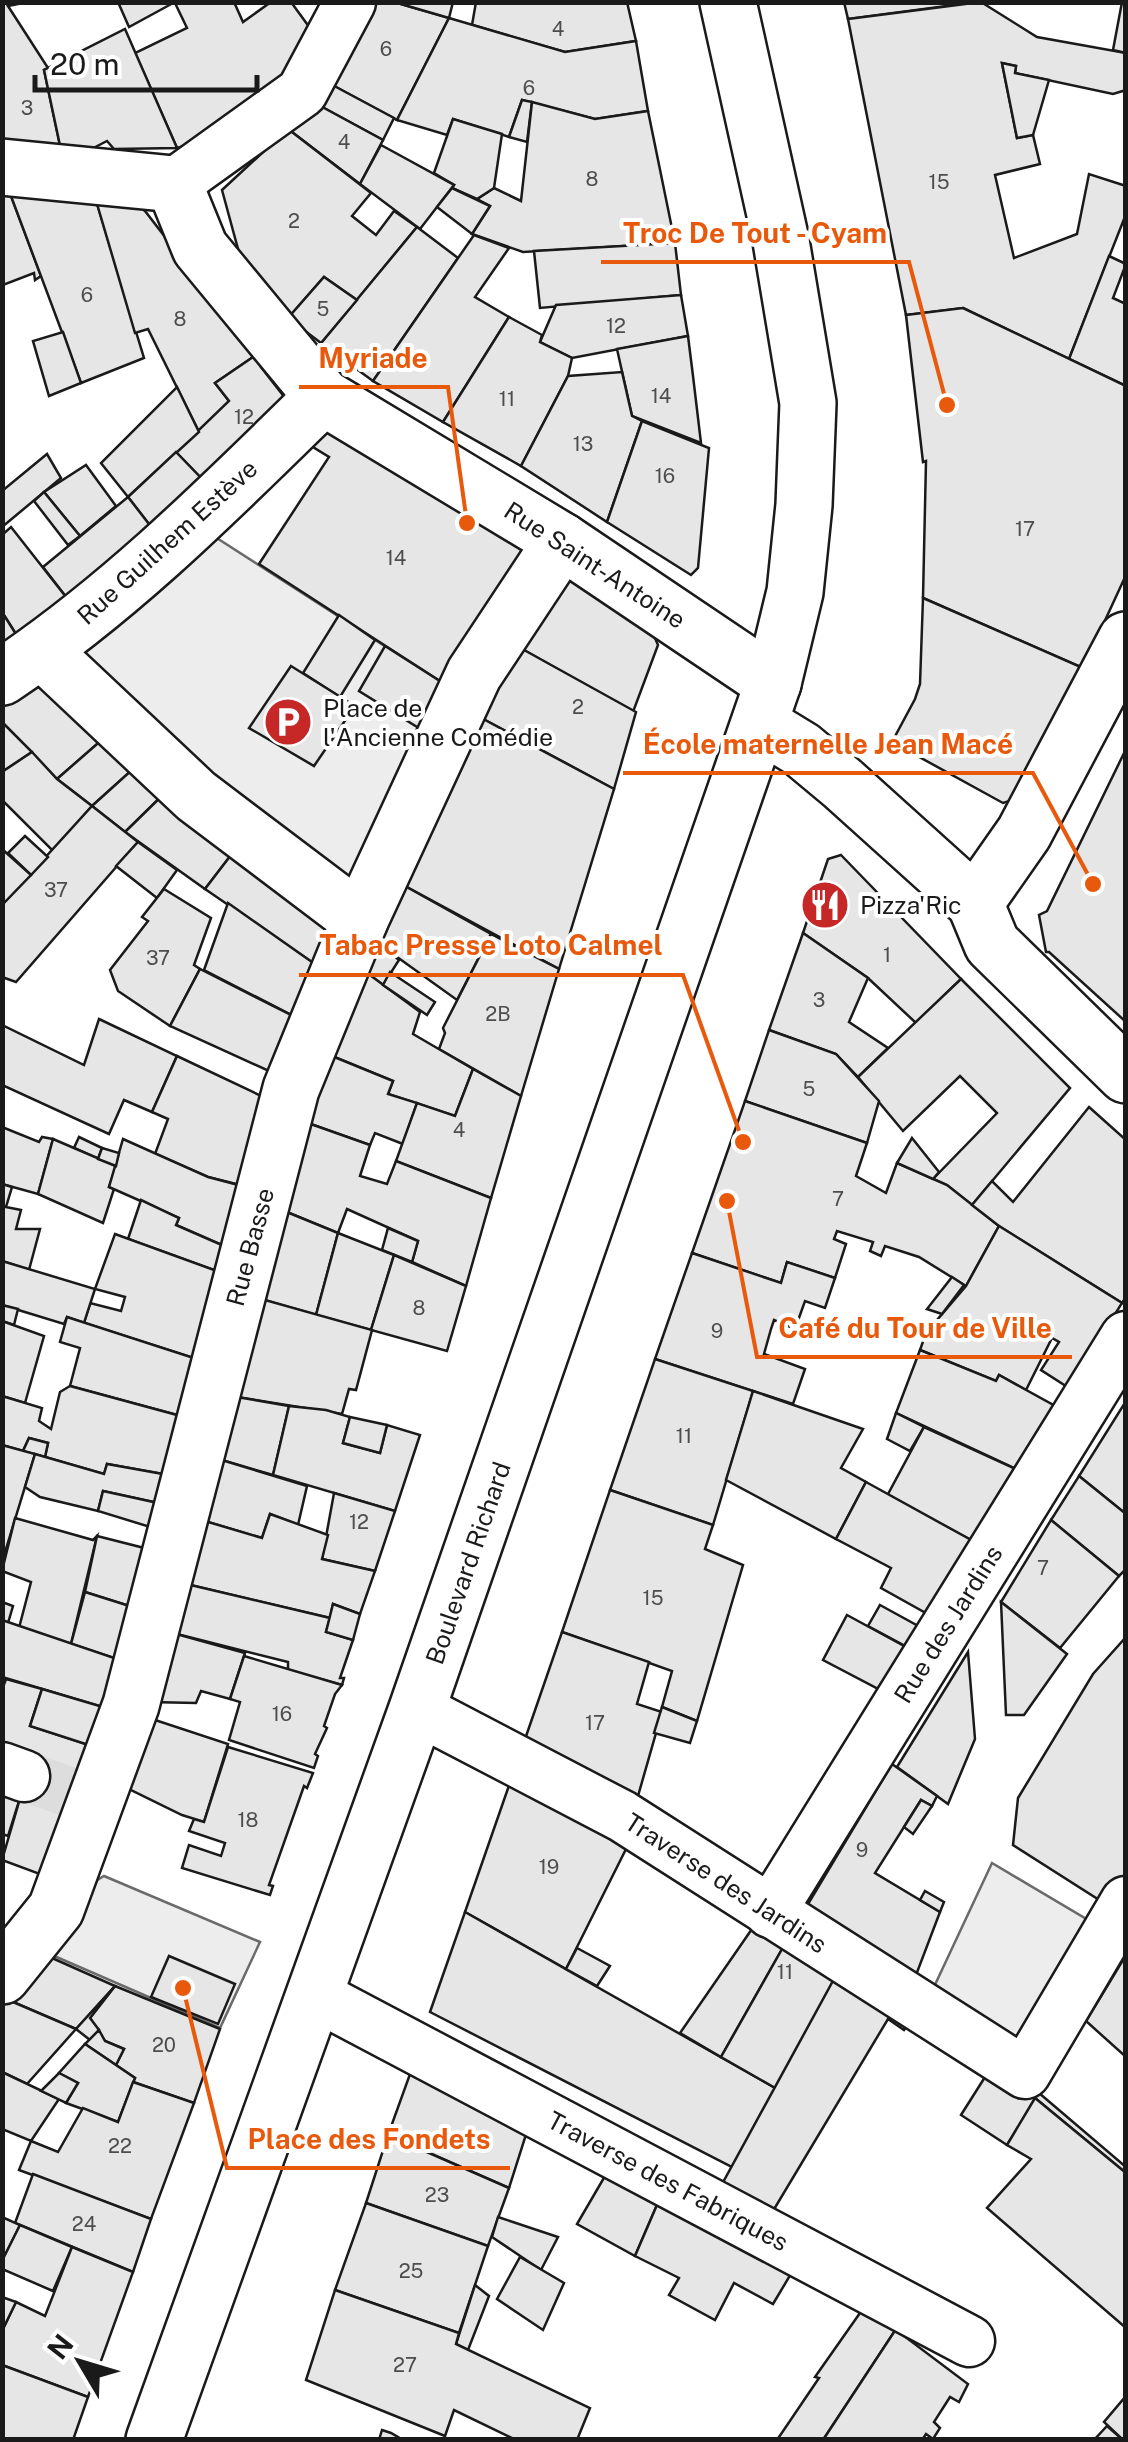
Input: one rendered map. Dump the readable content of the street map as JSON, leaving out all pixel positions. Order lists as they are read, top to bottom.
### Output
{
  "streets": {
    "street": [
      "Rue Guilhem Estève",
      "Rue Saint-Antoine",
      "Rue Basse",
      "Boulevard Richard",
      "Rue des Jardins",
      "Traverse des Jardins",
      "Traverse des Fabriques"
    ]
  },
  "crossings": [
    ["Rue Guilhem Estève", "Rue Saint-Antoine"],
    ["Rue Saint-Antoine", "Rue Basse"],
    ["Rue Saint-Antoine", "Boulevard Richard"],
    ["Boulevard Richard", "Traverse des Jardins"],
    ["Boulevard Richard", "Traverse des Fabriques"],
    ["Rue des Jardins", "Traverse des Jardins"]
  ],
  "places": {
    "other": [
      "Troc De Tout - Cyam",
      "Myriade",
      "École maternelle Jean Macé",
      "Tabac Presse Loto Calmel",
      "Café du Tour de Ville",
      "Place des Fondets"
    ],
    "parking": ["Place de l'Ancienne Comédie"],
    "restaurant": ["Pizza'Ric"]
  },
  "house_numbers": [
    "4",
    "6",
    "6",
    "3",
    "4",
    "8",
    "15",
    "2",
    "6",
    "5",
    "8",
    "12",
    "14",
    "11",
    "12",
    "13",
    "16",
    "17",
    "14",
    "2",
    "37",
    "1",
    "37",
    "3",
    "2B",
    "5",
    "4",
    "7",
    "8",
    "9",
    "11",
    "12",
    "7",
    "15",
    "16",
    "17",
    "18",
    "9",
    "19",
    "11",
    "20",
    "22",
    "23",
    "24",
    "25",
    "27"
  ],
  "scale_bar": "20 m",
  "north": "top left"
}
